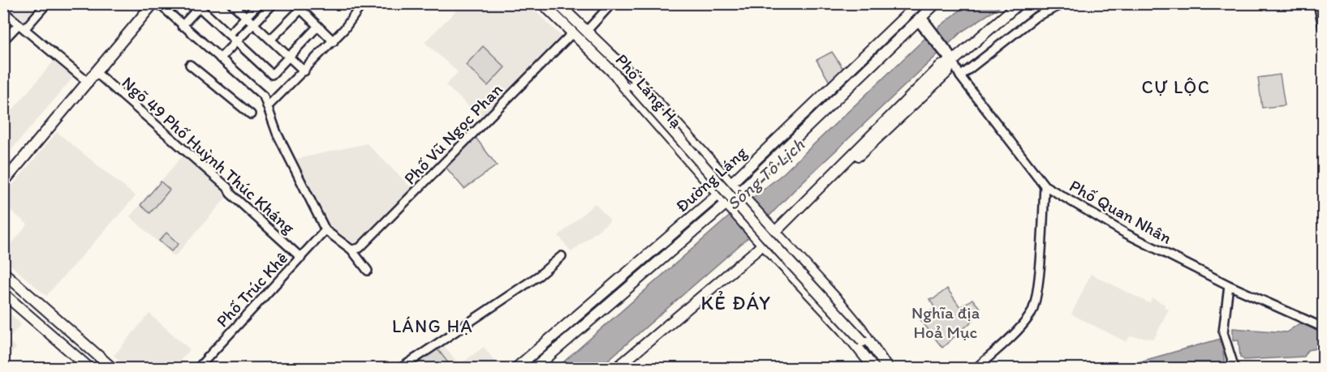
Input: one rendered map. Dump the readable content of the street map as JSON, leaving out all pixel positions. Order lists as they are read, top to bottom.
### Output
{
  "streets": {
    "main road": ["Phố Láng Hạ", "Đường Láng"],
    "street": [
      "Phố Vũ Ngọc Phan",
      "Ngõ 49 Phố Huỳnh Thúc Kháng",
      "Phố Quan Nhân",
      "Phố Trúc Khê"
    ]
  },
  "crossings": [
    ["Phố Láng Hạ", "Phố Vũ Ngọc Phan"],
    ["Phố Láng Hạ", "Đường Láng"],
    ["Ngõ 49 Phố Huỳnh Thúc Kháng", "Phố Trúc Khê"],
    ["Đường Láng", "Phố Quan Nhân"]
  ],
  "districts": ["CỰ LỘC", "KẺ ĐÁY", "LÁNG HẠ"],
  "water": ["Sông Tô Lịch"],
  "parks": ["Nghĩa địa Hoả Mục"]
}
